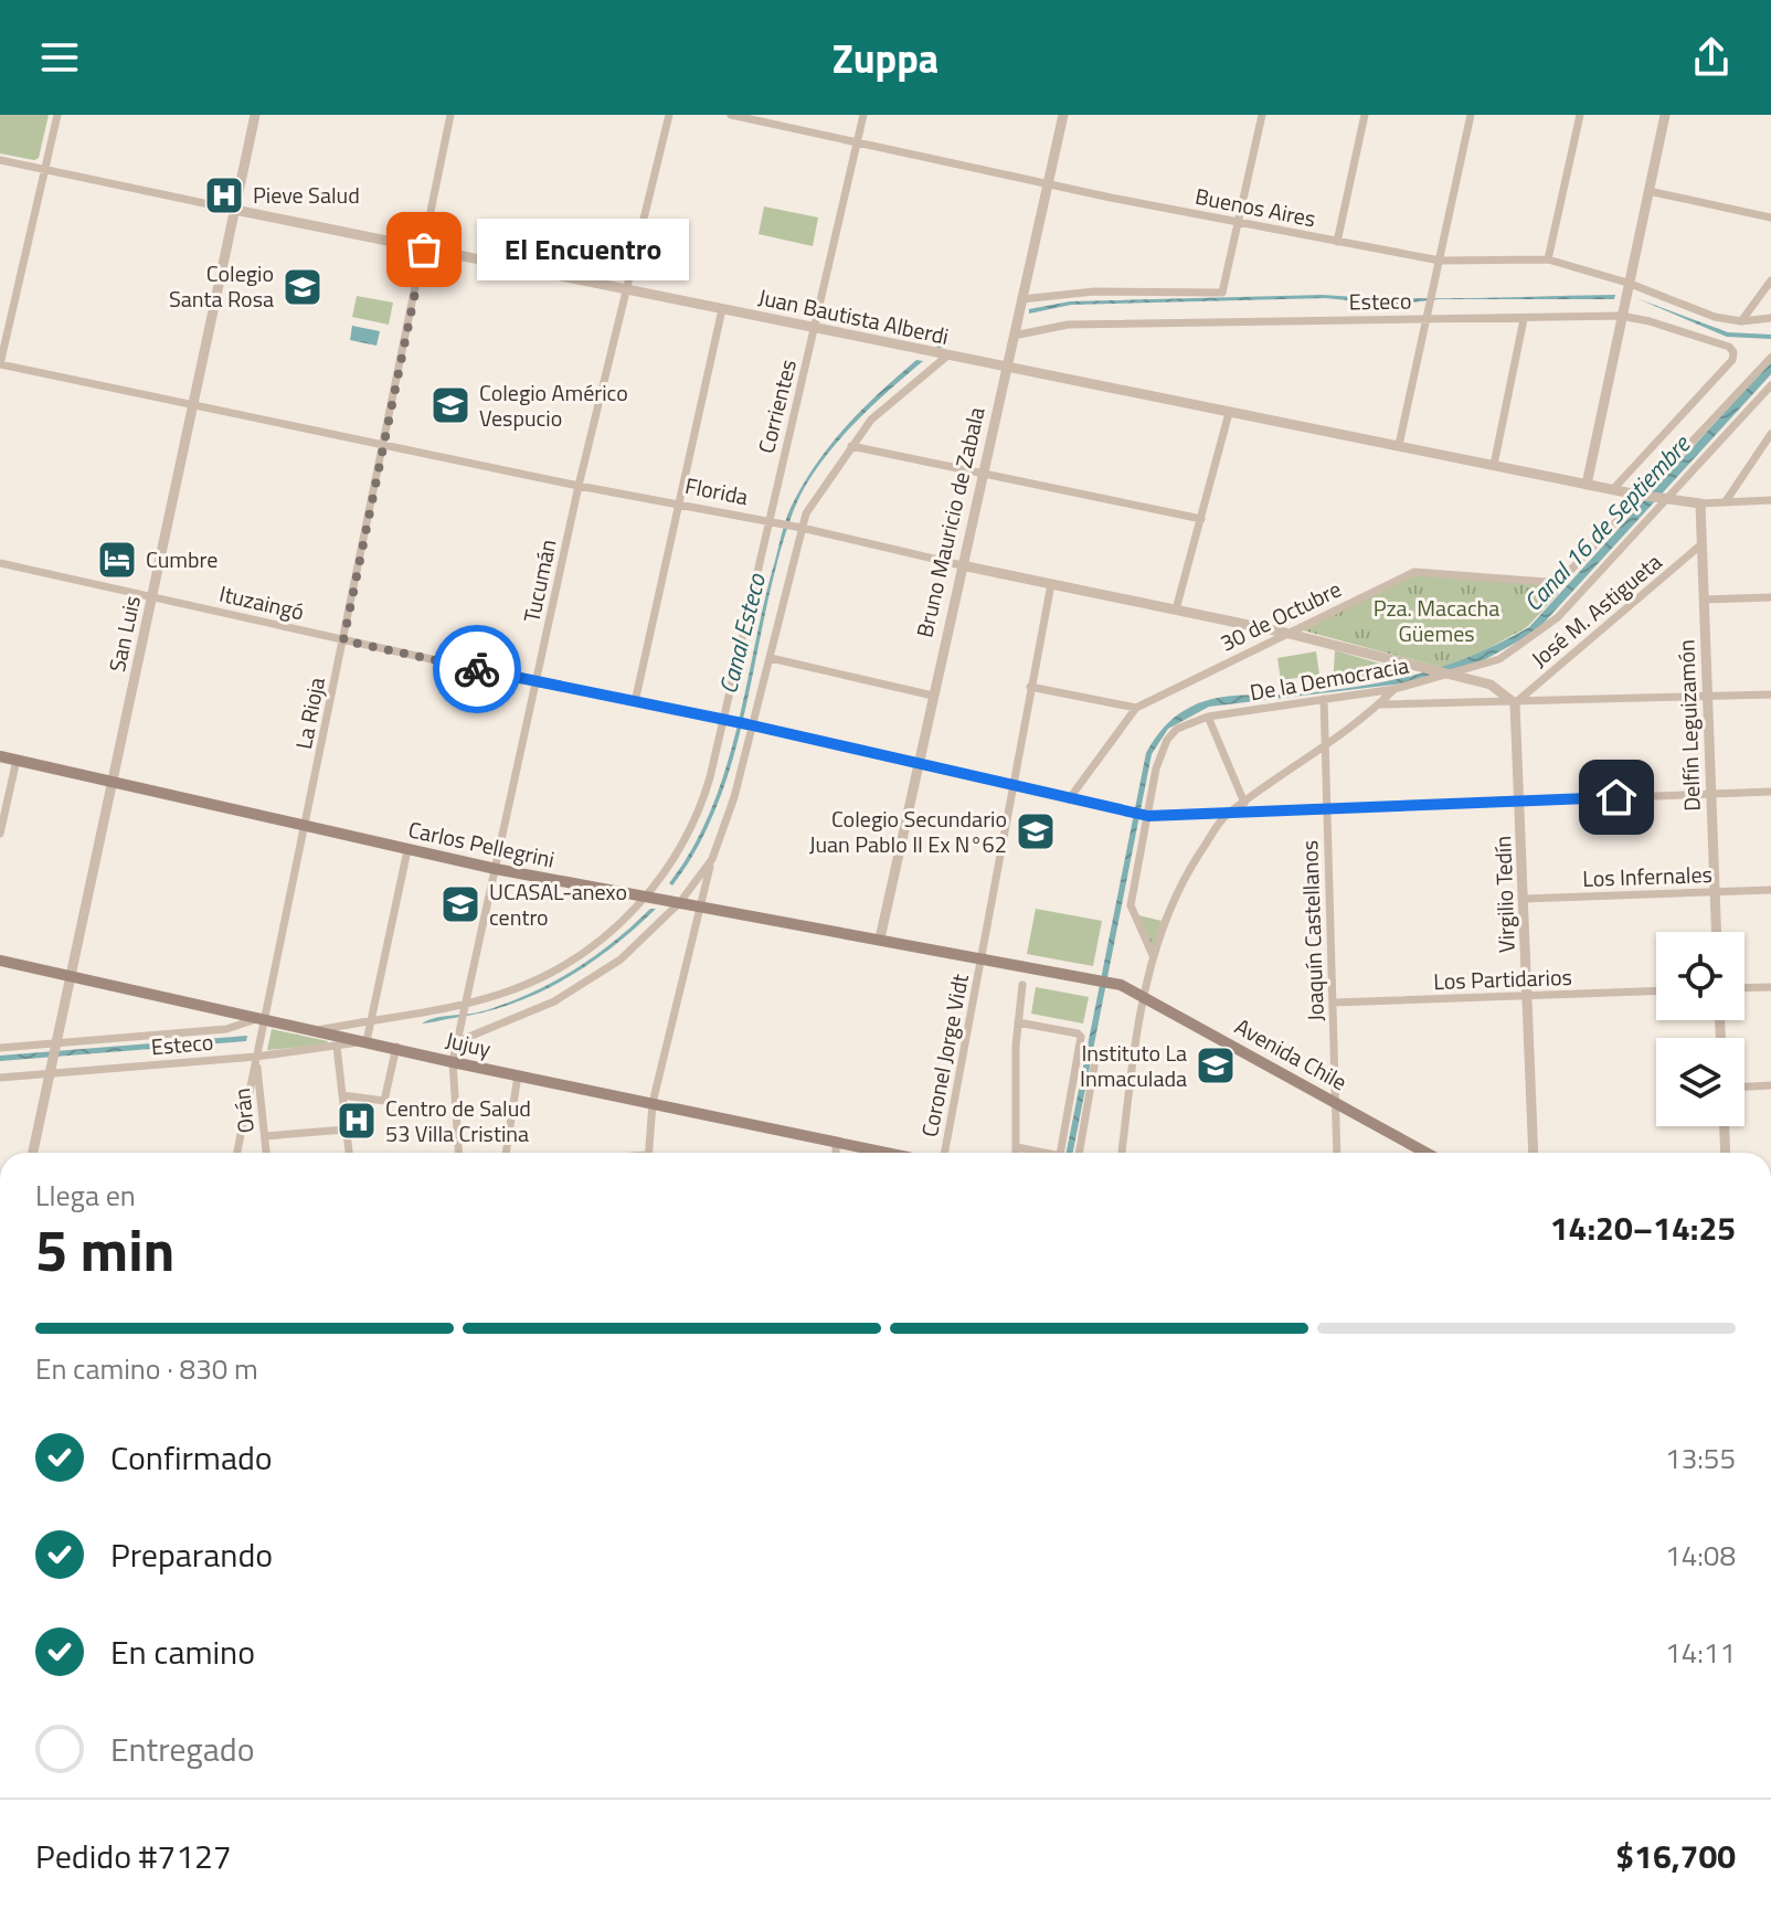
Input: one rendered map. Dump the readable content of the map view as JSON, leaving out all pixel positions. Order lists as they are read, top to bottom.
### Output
{
  "streets": {
    "main road": ["Carlos Pellegrini", "Jujuy", "Avenida Chile"],
    "street": [
      "Buenos Aires",
      "Esteco",
      "Juan Bautista Alberdi",
      "Corrientes",
      "Florida",
      "Bruno Mauricio de Zabala",
      "Tucumán",
      "Ituzaingó",
      "José M. Astigueta",
      "30 de Octubre",
      "San Luis",
      "De la Democracia",
      "La Rioja",
      "Delfín Leguizamón",
      "Los Infernales",
      "Virgilio Tedín",
      "Joaquín Castellanos",
      "Los Partidarios",
      "Coronel Jorge Vidt",
      "Orán"
    ]
  },
  "crossings": [
    ["Buenos Aires", "Corrientes"],
    ["Buenos Aires", "Bruno Mauricio de Zabala"],
    ["Esteco", "Juan Bautista Alberdi"],
    ["Esteco", "Bruno Mauricio de Zabala"],
    ["Esteco", "San Luis"],
    ["Esteco", "La Rioja"],
    ["Esteco", "Jujuy"],
    ["Esteco", "Orán"],
    ["Juan Bautista Alberdi", "Corrientes"],
    ["Juan Bautista Alberdi", "Bruno Mauricio de Zabala"],
    ["Juan Bautista Alberdi", "Tucumán"],
    ["Juan Bautista Alberdi", "30 de Octubre"],
    ["Juan Bautista Alberdi", "San Luis"],
    ["Juan Bautista Alberdi", "De la Democracia"],
    ["Juan Bautista Alberdi", "La Rioja"],
    ["Juan Bautista Alberdi", "Delfín Leguizamón"],
    ["Corrientes", "Florida"],
    ["Corrientes", "Ituzaingó"],
    ["Corrientes", "Carlos Pellegrini"],
    ["Florida", "Bruno Mauricio de Zabala"],
    ["Florida", "Tucumán"],
    ["Florida", "30 de Octubre"],
    ["Florida", "San Luis"],
    ["Florida", "De la Democracia"],
    ["Florida", "La Rioja"],
    ["Florida", "Coronel Jorge Vidt"],
    ["Bruno Mauricio de Zabala", "Ituzaingó"],
    ["Bruno Mauricio de Zabala", "Carlos Pellegrini"],
    ["Tucumán", "Ituzaingó"],
    ["Tucumán", "Carlos Pellegrini"],
    ["Tucumán", "Jujuy"],
    ["Ituzaingó", "30 de Octubre"],
    ["Ituzaingó", "San Luis"],
    ["Ituzaingó", "De la Democracia"],
    ["Ituzaingó", "La Rioja"],
    ["Ituzaingó", "Delfín Leguizamón"],
    ["Ituzaingó", "Virgilio Tedín"],
    ["Ituzaingó", "Joaquín Castellanos"],
    ["Ituzaingó", "Coronel Jorge Vidt"],
    ["José M. Astigueta", "Delfín Leguizamón"],
    ["José M. Astigueta", "Virgilio Tedín"],
    ["San Luis", "Carlos Pellegrini"],
    ["San Luis", "Jujuy"],
    ["De la Democracia", "Joaquín Castellanos"],
    ["La Rioja", "Carlos Pellegrini"],
    ["La Rioja", "Jujuy"],
    ["La Rioja", "Orán"],
    ["Delfín Leguizamón", "Los Infernales"],
    ["Carlos Pellegrini", "Avenida Chile"],
    ["Carlos Pellegrini", "Coronel Jorge Vidt"],
    ["Los Infernales", "Virgilio Tedín"],
    ["Virgilio Tedín", "Los Partidarios"],
    ["Joaquín Castellanos", "Los Partidarios"],
    ["Joaquín Castellanos", "Avenida Chile"]
  ],
  "water": ["Canal 16 de Septiembre", "Canal Esteco"],
  "parks": ["Pza. Macacha Güemes"],
  "places": {
    "hospital": ["Pieve Salud", "Centro de Salud 53 Villa Cristina"],
    "other": ["El Encuentro"],
    "school or university": [
      "Colegio Santa Rosa",
      "Colegio Américo Vespucio",
      "Colegio Secundario Juan Pablo II Ex N°62",
      "UCASAL-anexo centro",
      "Instituto La Inmaculada"
    ],
    "hotel": ["Cumbre"]
  },
  "page": {
    "header": "Zuppa",
    "bubble": "El Encuentro",
    "heading": ["5 min", "Llega en", "14:20–14:25"],
    "panel": ["Pedido #7127", "$16,700"],
    "bar": "En camino · 830 m",
    "list": [
      ["Confirmado", "13:55"],
      ["Preparando", "14:08"],
      ["En camino", "14:11"],
      "Entregado"
    ]
  }
}
